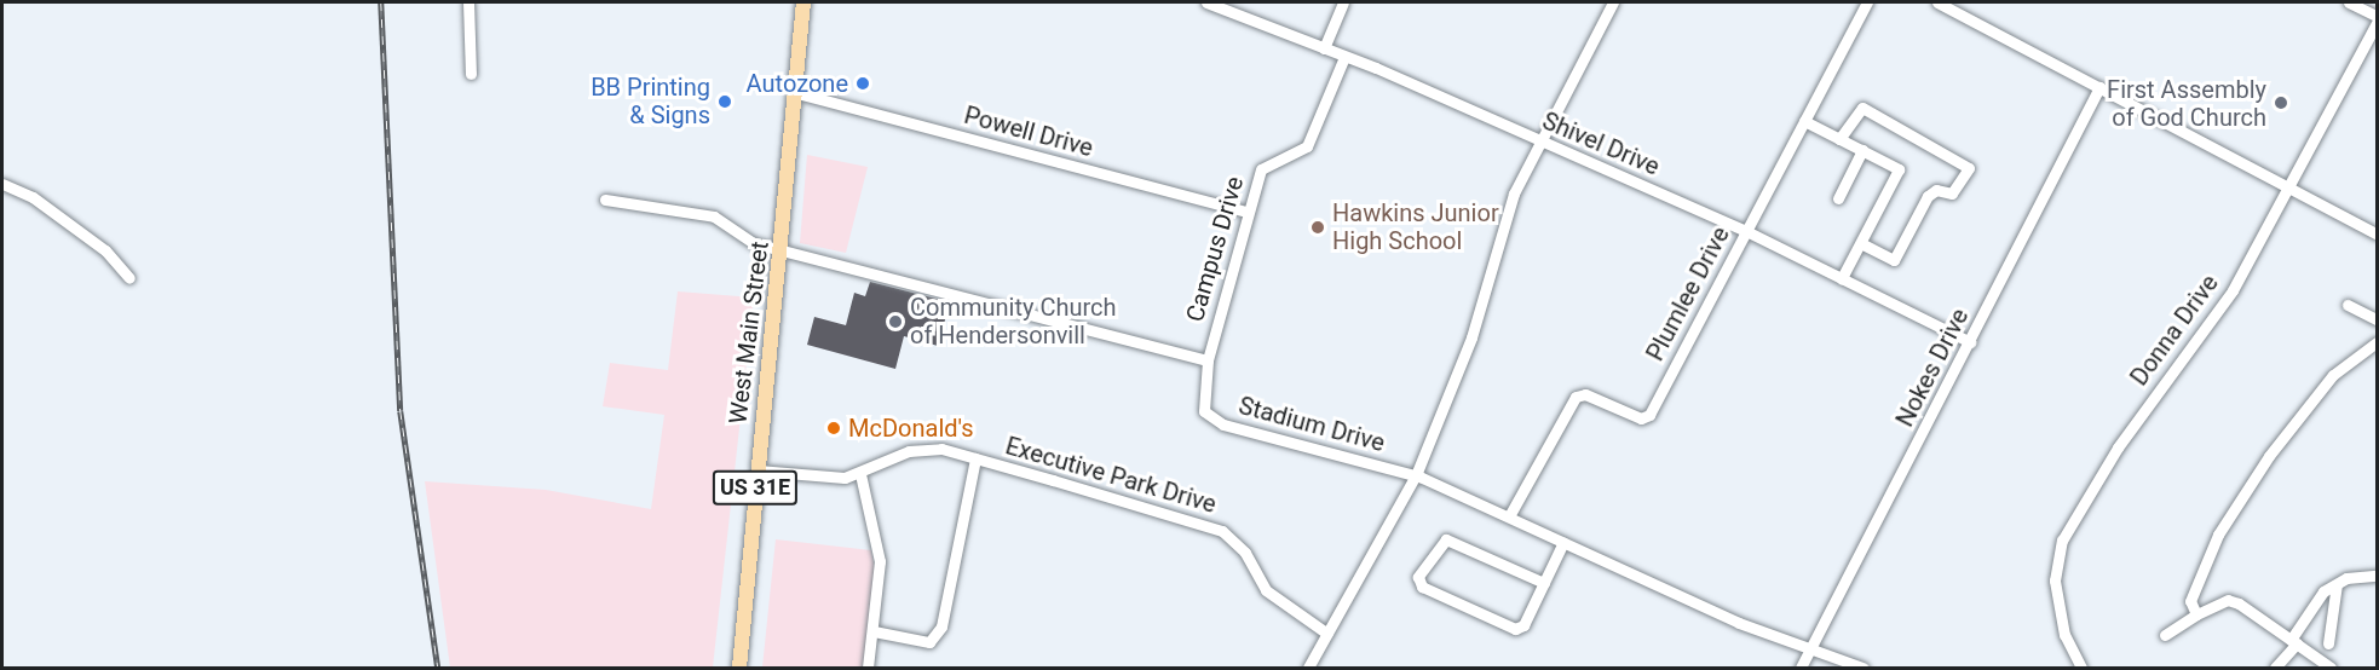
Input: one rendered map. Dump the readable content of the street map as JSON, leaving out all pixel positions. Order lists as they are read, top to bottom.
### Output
{
  "streets": {
    "main road": ["West Main Street", "US 31E"],
    "street": [
      "Powell Drive",
      "Shivel Drive",
      "Campus Drive",
      "Plumlee Drive",
      "Donna Drive",
      "Nokes Drive",
      "Stadium Drive",
      "Executive Park Drive"
    ]
  },
  "crossings": [
    ["Powell Drive", "Campus Drive"],
    ["Powell Drive", "West Main Street"],
    ["Shivel Drive", "Campus Drive"],
    ["Shivel Drive", "Plumlee Drive"],
    ["Shivel Drive", "Nokes Drive"],
    ["Campus Drive", "Stadium Drive"],
    ["Plumlee Drive", "Stadium Drive"],
    ["West Main Street", "Executive Park Drive"],
    ["Nokes Drive", "Stadium Drive"]
  ],
  "places": [
    "Autozone",
    "BB Printing & Signs",
    "First Assembly of God Church",
    "Hawkins Junior High School",
    "Community Church of Hendersonvill",
    "McDonald's"
  ]
}
